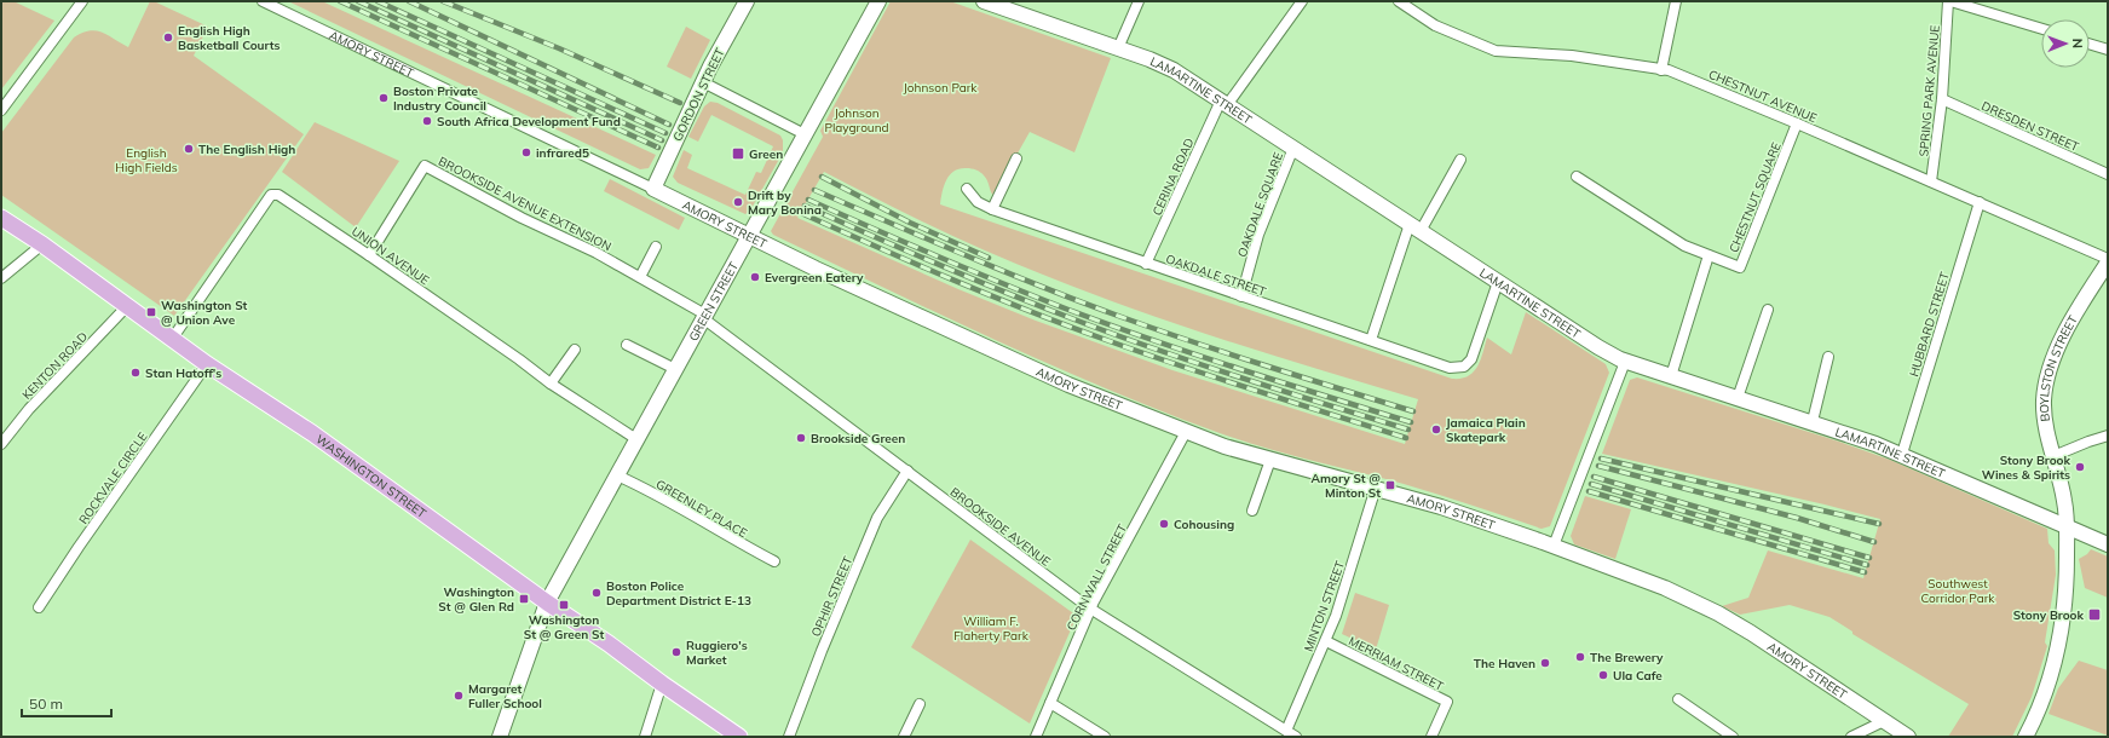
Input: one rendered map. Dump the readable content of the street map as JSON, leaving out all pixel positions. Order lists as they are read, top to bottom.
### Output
{
  "streets": {
    "main road": ["WASHINGTON STREET"],
    "street": [
      "AMORY STREET",
      "LAMARTINE STREET",
      "SPRING PARK AVENUE",
      "GORDON STREET",
      "CHESTNUT AVENUE",
      "DRESDEN STREET",
      "CERINA ROAD",
      "CHESTNUT SQUARE",
      "BROOKSIDE AVENUE EXTENSION",
      "OAKDALE SQUARE",
      "UNION AVENUE",
      "OAKDALE STREET",
      "GREEN STREET",
      "HUBBARD STREET",
      "KENTON ROAD",
      "BOYLSTON STREET",
      "ROCKVALE CIRCLE",
      "GREENLEY PLACE",
      "BROOKSIDE AVENUE",
      "CORNWALL STREET",
      "OPHIR STREET",
      "MINTON STREET",
      "MERRIAM STREET"
    ]
  },
  "crossings": [
    ["AMORY STREET", "GORDON STREET"],
    ["AMORY STREET", "GREEN STREET"],
    ["AMORY STREET", "CORNWALL STREET"],
    ["AMORY STREET", "MINTON STREET"],
    ["LAMARTINE STREET", "CERINA ROAD"],
    ["LAMARTINE STREET", "OAKDALE SQUARE"],
    ["LAMARTINE STREET", "OAKDALE STREET"],
    ["LAMARTINE STREET", "HUBBARD STREET"],
    ["LAMARTINE STREET", "BOYLSTON STREET"],
    ["SPRING PARK AVENUE", "CHESTNUT AVENUE"],
    ["SPRING PARK AVENUE", "DRESDEN STREET"],
    ["CHESTNUT AVENUE", "CHESTNUT SQUARE"],
    ["CHESTNUT AVENUE", "HUBBARD STREET"],
    ["CHESTNUT AVENUE", "BOYLSTON STREET"],
    ["CERINA ROAD", "OAKDALE STREET"],
    ["BROOKSIDE AVENUE EXTENSION", "UNION AVENUE"],
    ["BROOKSIDE AVENUE EXTENSION", "GREEN STREET"],
    ["BROOKSIDE AVENUE EXTENSION", "BROOKSIDE AVENUE"],
    ["OAKDALE SQUARE", "OAKDALE STREET"],
    ["UNION AVENUE", "GREEN STREET"],
    ["UNION AVENUE", "WASHINGTON STREET"],
    ["GREEN STREET", "WASHINGTON STREET"],
    ["GREEN STREET", "GREENLEY PLACE"],
    ["GREEN STREET", "BROOKSIDE AVENUE"],
    ["KENTON ROAD", "WASHINGTON STREET"],
    ["WASHINGTON STREET", "ROCKVALE CIRCLE"],
    ["BROOKSIDE AVENUE", "CORNWALL STREET"],
    ["BROOKSIDE AVENUE", "OPHIR STREET"],
    ["BROOKSIDE AVENUE", "MINTON STREET"],
    ["MINTON STREET", "MERRIAM STREET"]
  ],
  "parks": [
    "Johnson Park",
    "Johnson Playground",
    "English High Fields",
    "Southwest Corridor Park",
    "William F. Flaherty Park"
  ],
  "places": {
    "other": [
      "English High Basketball Courts",
      "Boston Private Industry Council",
      "South Africa Development Fund",
      "The English High",
      "infrared5",
      "Drift by Mary Bonina",
      "Evergreen Eatery",
      "Stan Hatoff's",
      "Jamaica Plain Skatepark",
      "Brookside Green",
      "Stony Brook Wines & Spirits",
      "Cohousing",
      "Boston Police Department District E-13",
      "Ruggiero's Market",
      "The Brewery",
      "The Haven",
      "Ula Cafe",
      "Margaret Fuller School"
    ],
    "transit": [
      "Green",
      "Washington St @ Union Ave",
      "Amory St @ Minton St",
      "Washington St @ Glen Rd",
      "Washington St @ Green St",
      "Stony Brook"
    ]
  },
  "scale_bar": "50 m",
  "north": "right"
}
